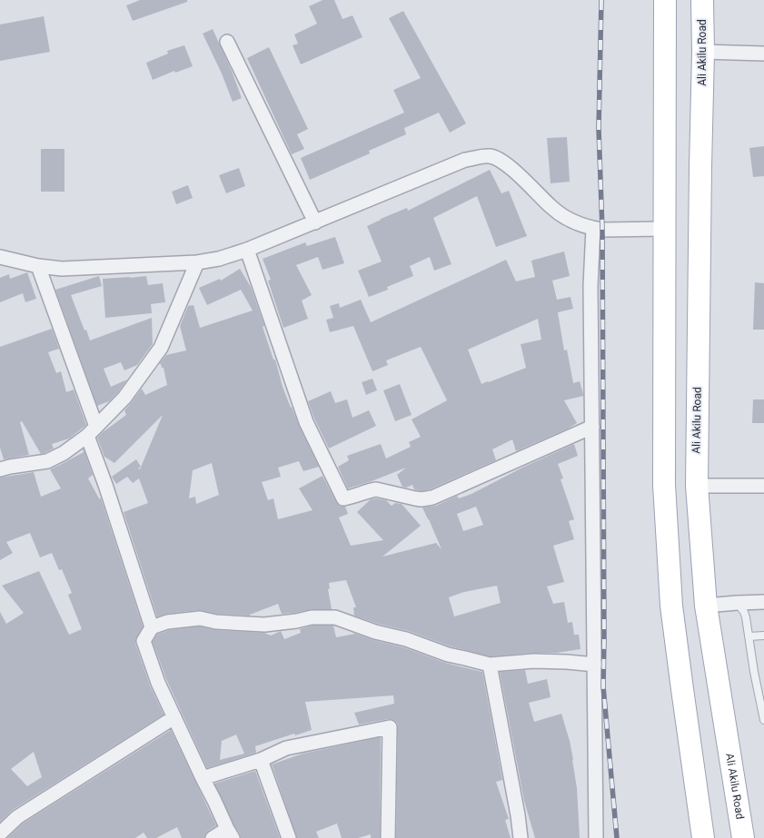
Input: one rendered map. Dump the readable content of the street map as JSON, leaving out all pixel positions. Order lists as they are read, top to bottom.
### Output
{
  "streets": {
    "main road": ["Ali Akilu Road"]
  }
}
